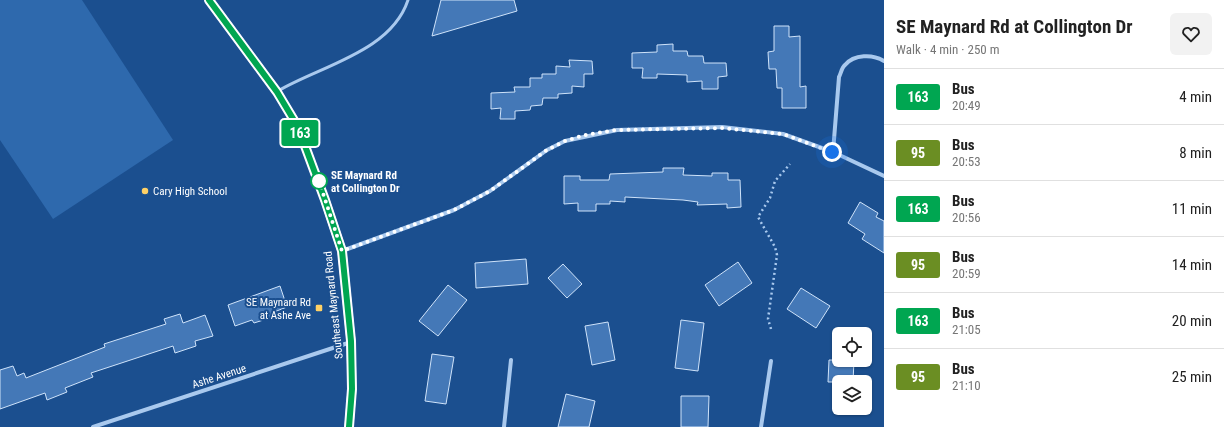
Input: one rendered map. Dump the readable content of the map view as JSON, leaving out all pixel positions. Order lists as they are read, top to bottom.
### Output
{
  "streets": {
    "main road": ["Southeast Maynard Road"],
    "street": ["Ashe Avenue"]
  },
  "crossings": [
    ["Southeast Maynard Road", "Ashe Avenue"]
  ],
  "places": {
    "other": ["SE Maynard Rd at Collington Dr", "Cary High School"],
    "transit": ["SE Maynard Rd at Ashe Ave"]
  },
  "lines": ["bus line 163"],
  "page": {
    "on_map": "163",
    "heading": ["SE Maynard Rd at Collington Dr", "Walk · 4 min · 250 m"],
    "list": [
      {
        "mark": "163",
        "name": "Bus",
        "note": "20:49",
        "value": "4 min"
      },
      {
        "mark": "95",
        "name": "Bus",
        "note": "20:53",
        "value": "8 min"
      },
      {
        "mark": "163",
        "name": "Bus",
        "note": "20:56",
        "value": "11 min"
      },
      {
        "mark": "95",
        "name": "Bus",
        "note": "20:59",
        "value": "14 min"
      },
      {
        "mark": "163",
        "name": "Bus",
        "note": "21:05",
        "value": "20 min"
      },
      {
        "mark": "95",
        "name": "Bus",
        "note": "21:10",
        "value": "25 min"
      }
    ]
  }
}
